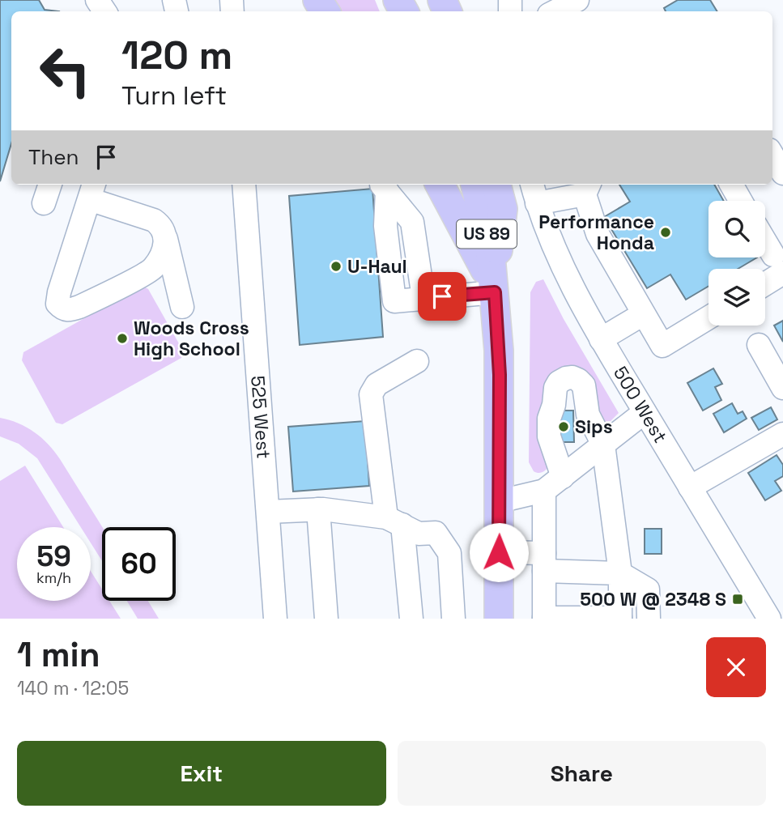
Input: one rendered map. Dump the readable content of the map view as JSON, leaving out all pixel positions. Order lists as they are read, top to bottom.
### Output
{
  "streets": {
    "main road": ["US 89"],
    "street": ["500 West", "525 West"]
  },
  "places": {
    "other": [
      "Performance Honda",
      "U-Haul",
      "Woods Cross High School",
      "Sips"
    ],
    "transit": ["500 W @ 2348 S"]
  },
  "page": {
    "turn": ["120 m", "Turn left"],
    "then": "Then",
    "speed": "59 km/h",
    "limit": "60",
    "heading": ["1 min", "140 m · 12:05"],
    "buttons": ["Exit", "Share"]
  }
}
